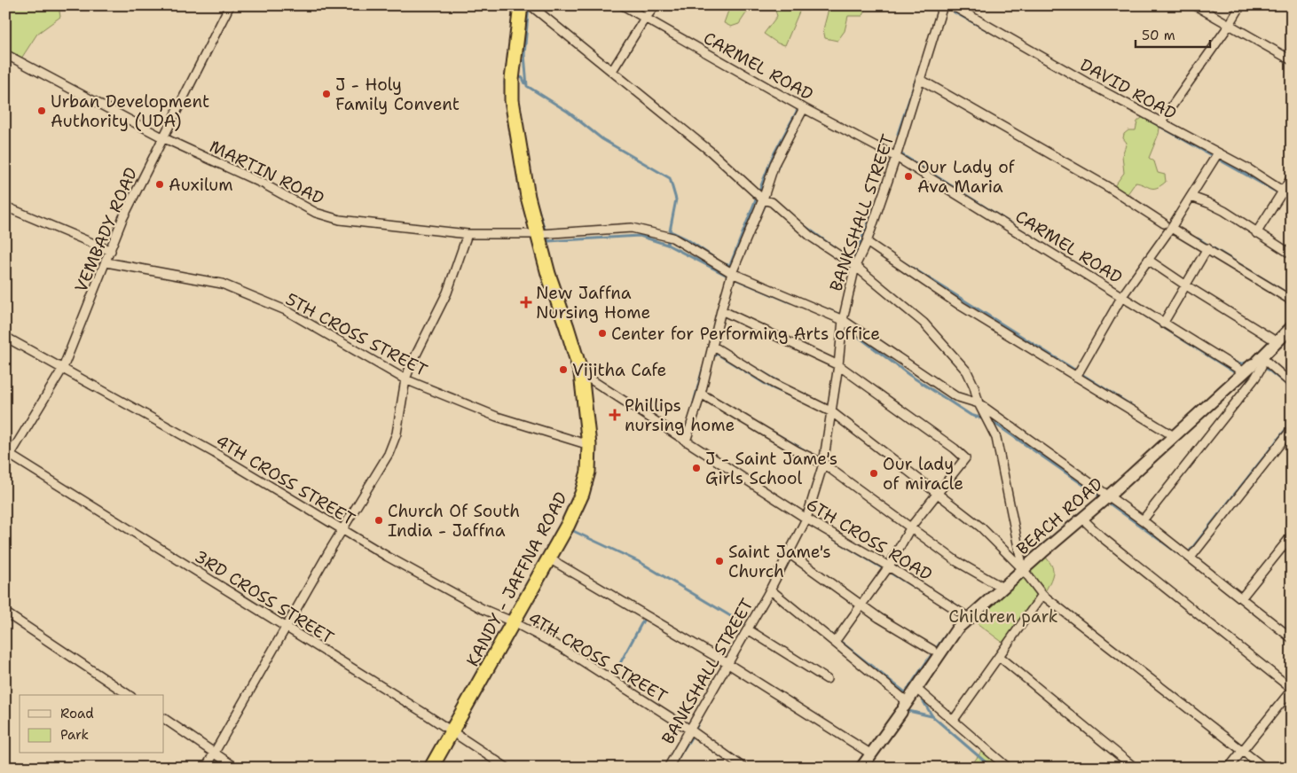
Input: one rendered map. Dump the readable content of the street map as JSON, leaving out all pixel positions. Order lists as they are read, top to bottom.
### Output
{
  "streets": {
    "highway": ["KANDY - JAFFNA ROAD"],
    "main road": ["BEACH ROAD"],
    "street": [
      "CARMEL ROAD",
      "DAVID ROAD",
      "MARTIN ROAD",
      "BANKSHALL STREET",
      "VEMBADY ROAD",
      "5TH CROSS STREET",
      "4TH CROSS STREET",
      "6TH CROSS ROAD",
      "3RD CROSS STREET"
    ]
  },
  "crossings": [
    ["CARMEL ROAD", "BANKSHALL STREET"],
    ["CARMEL ROAD", "BEACH ROAD"],
    ["MARTIN ROAD", "BANKSHALL STREET"],
    ["MARTIN ROAD", "VEMBADY ROAD"],
    ["MARTIN ROAD", "BEACH ROAD"],
    ["MARTIN ROAD", "KANDY - JAFFNA ROAD"],
    ["BANKSHALL STREET", "4TH CROSS STREET"],
    ["BANKSHALL STREET", "6TH CROSS ROAD"],
    ["VEMBADY ROAD", "5TH CROSS STREET"],
    ["VEMBADY ROAD", "4TH CROSS STREET"],
    ["VEMBADY ROAD", "3RD CROSS STREET"],
    ["5TH CROSS STREET", "KANDY - JAFFNA ROAD"],
    ["4TH CROSS STREET", "KANDY - JAFFNA ROAD"],
    ["6TH CROSS ROAD", "KANDY - JAFFNA ROAD"],
    ["KANDY - JAFFNA ROAD", "3RD CROSS STREET"]
  ],
  "parks": ["Children park"],
  "places": {
    "other": [
      "J - Holy Family Convent",
      "Urban Development Authority (UDA)",
      "Our Lady of Ava Maria",
      "Auxilum",
      "Center for Performing Arts office",
      "Vijitha Cafe",
      "J - Saint Jame's Girls School",
      "Our lady of miracle",
      "Church Of South India - Jaffna",
      "Saint Jame's Church"
    ],
    "health": ["New Jaffna Nursing Home", "Phillips nursing home"]
  },
  "legend": ["Road", "Park"],
  "scale_bar": "50 m"
}
